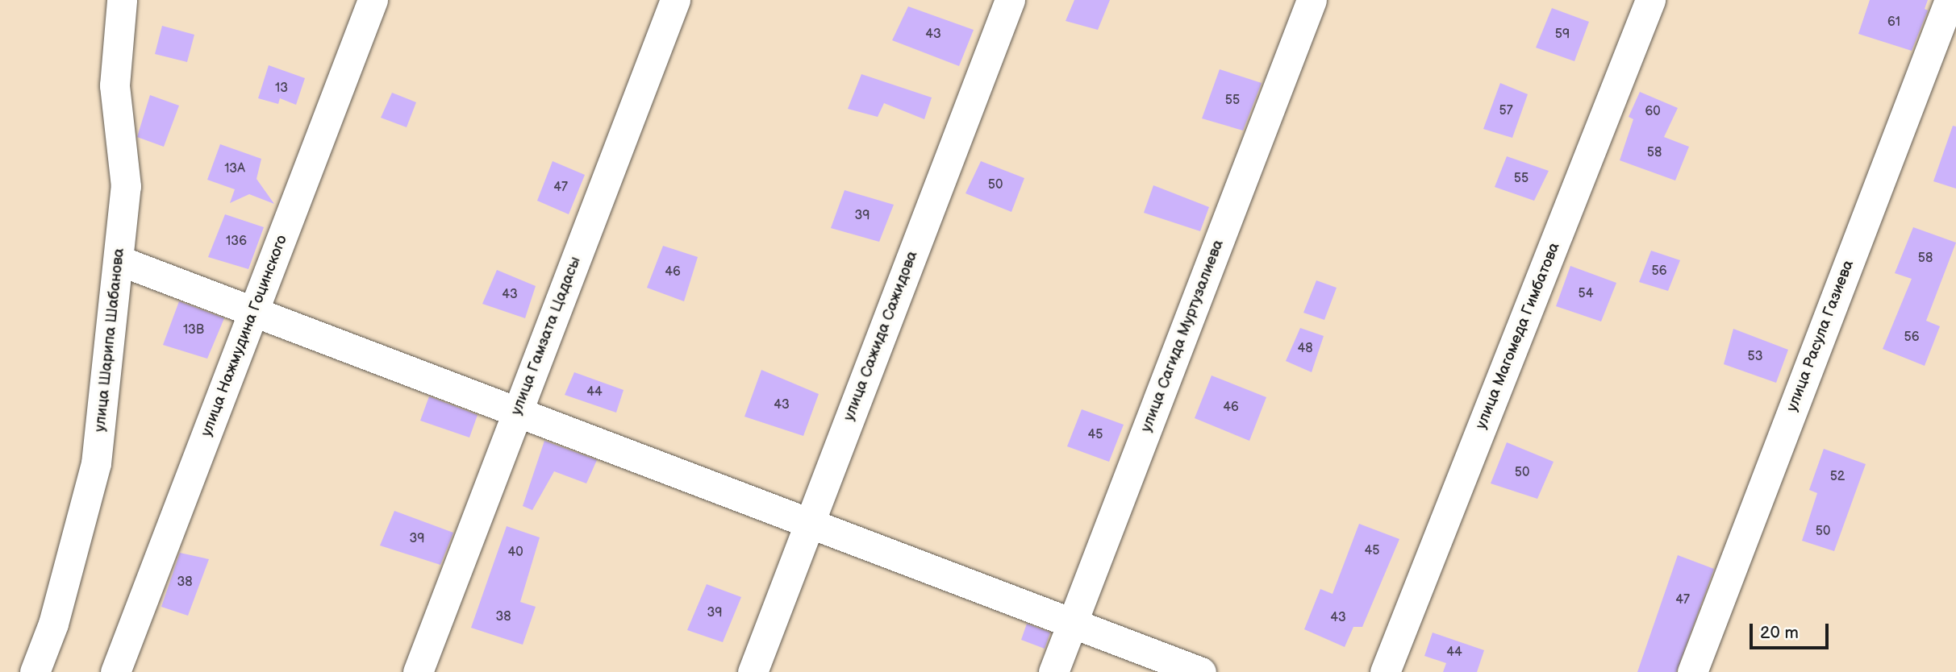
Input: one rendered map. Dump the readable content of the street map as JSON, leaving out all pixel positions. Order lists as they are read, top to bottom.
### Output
{
  "streets": {
    "street": [
      "улица Нажмудина Гоцинского",
      "улица Гамзата Цадасы",
      "улица Сажида Сажидова",
      "улица Сагида Муртузалиева",
      "улица Магомеда Гимбатова",
      "улица Расула Газиева",
      "улица Шарипа Шабанова"
    ]
  },
  "house_numbers": [
    "61",
    "43",
    "59",
    "13",
    "55",
    "57",
    "60",
    "58",
    "13А",
    "55",
    "50",
    "47",
    "39",
    "136",
    "58",
    "56",
    "46",
    "54",
    "43",
    "13В",
    "56",
    "48",
    "53",
    "44",
    "43",
    "46",
    "45",
    "50",
    "52",
    "50",
    "39",
    "45",
    "40",
    "38",
    "47",
    "39",
    "38",
    "43",
    "44"
  ],
  "scale_bar": "20 m"
}
